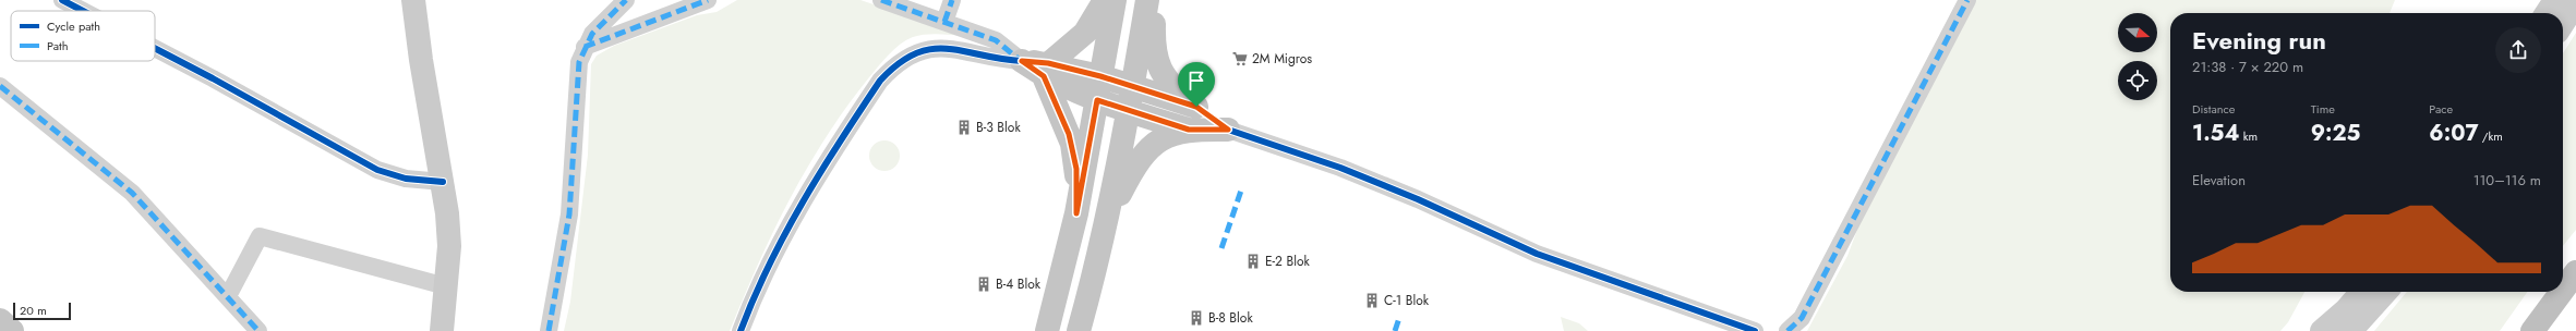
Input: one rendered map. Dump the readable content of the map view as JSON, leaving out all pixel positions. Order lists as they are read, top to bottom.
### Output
{
  "places": {
    "supermarket": ["2M Migros"],
    "building": [
      "B-3 Blok",
      "E-2 Blok",
      "B-4 Blok",
      "C-1 Blok",
      "B-8 Blok"
    ]
  },
  "legend": ["Cycle path", "Path"],
  "scale_bar": "20 m",
  "north": "right",
  "page": {
    "heading": ["Evening run", "21:38 · 7 × 220 m"],
    "stats": [
      ["Distance", "1.54 km"],
      ["Time", "9:25"],
      ["Pace", "6:07 /km"]
    ],
    "chart": ["Elevation", "110–116 m"],
    "scale": "20 m"
  }
}
